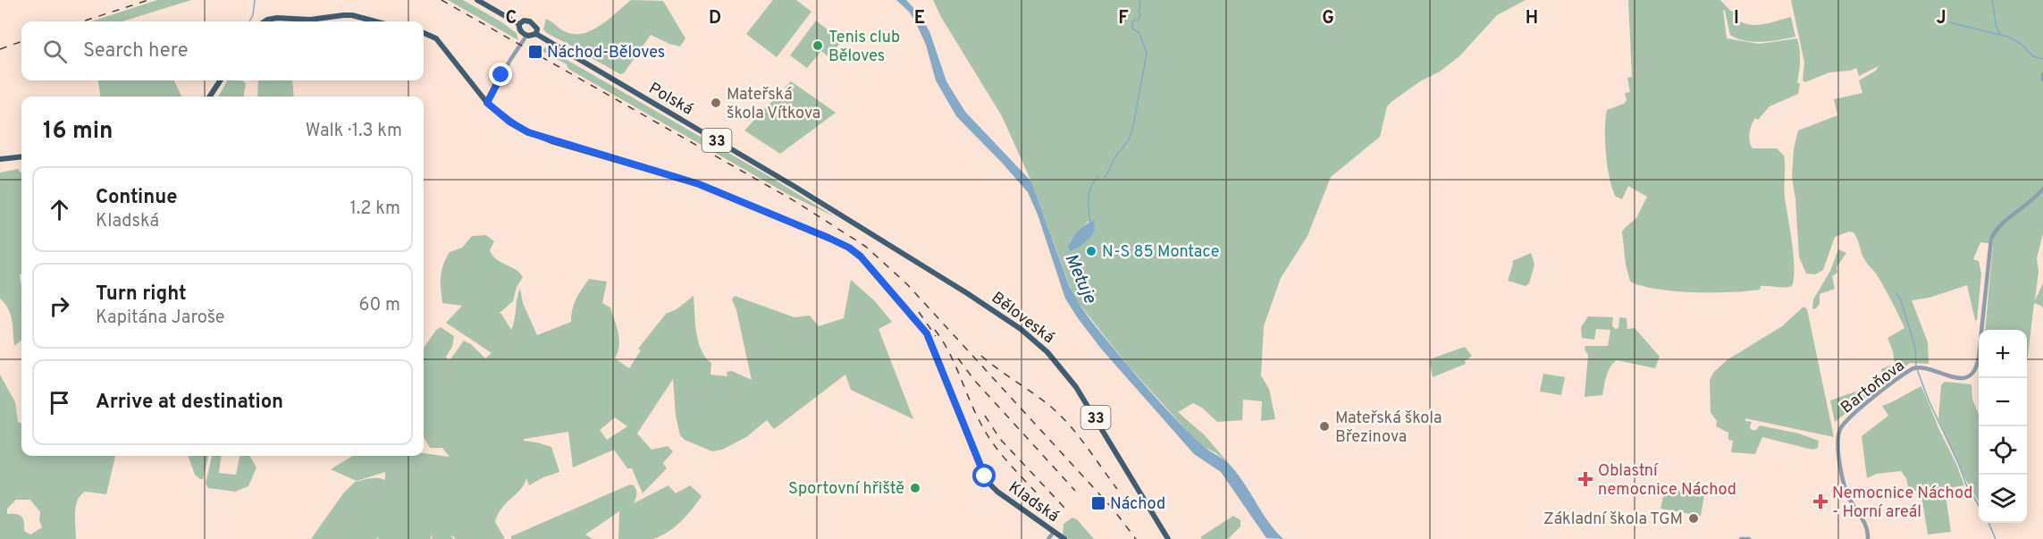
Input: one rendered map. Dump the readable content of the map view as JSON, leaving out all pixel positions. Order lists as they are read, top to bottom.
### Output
{
  "streets": {
    "main road": [
      "Polská",
      "33",
      "Běloveská",
      "Kladská"
    ],
    "street": ["Bartoňova"]
  },
  "crossings": [
    ["Polská", "Běloveská"]
  ],
  "water": ["Metuje"],
  "places": {
    "other": [
      "Tenis club Běloves",
      "Mateřská škola Vítkova",
      "N-S 85 Montace",
      "Mateřská škola Březinova",
      "Sportovní hřiště",
      "Základní škola TGM"
    ],
    "transit": ["Náchod-Běloves", "Náchod"],
    "health": ["Oblastní nemocnice Náchod", "Nemocnice Náchod - Horní areál"]
  },
  "page": {
    "search": "Search here",
    "heading": ["16 min", "Walk · 1.3 km"],
    "list": [
      ["Continue", "Kladská", "1.2 km"],
      ["Turn right", "Kapitána Jaroše", "60 m"],
      "Arrive at destination"
    ],
    "map_buttons": ["+", "−"]
  },
  "grid": {
    "columns": [
      "C",
      "D",
      "E",
      "F",
      "G",
      "H",
      "I",
      "J"
    ]
  }
}
